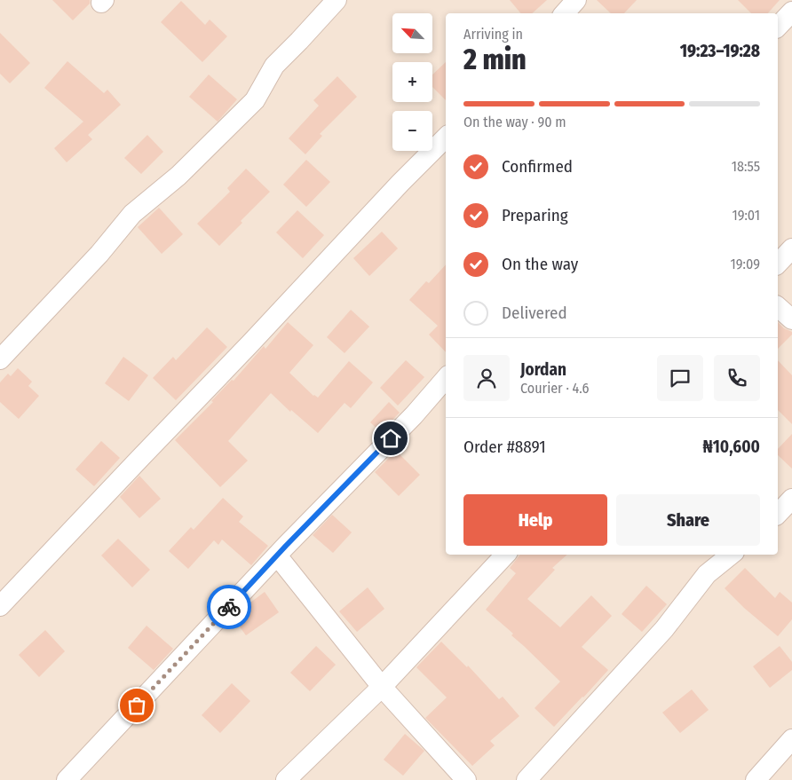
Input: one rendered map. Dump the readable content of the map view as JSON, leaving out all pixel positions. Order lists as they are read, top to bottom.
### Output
{
  "north": "top left",
  "page": {
    "map_buttons": ["+", "−"],
    "heading": ["2 min", "Arriving in", "19:23–19:28"],
    "panel": [
      "Jordan",
      "Courier · 4.6",
      "Order #8891",
      "₦10,600"
    ],
    "bar": "On the way · 90 m",
    "list": [
      ["Confirmed", "18:55"],
      ["Preparing", "19:01"],
      ["On the way", "19:09"],
      "Delivered"
    ],
    "buttons": ["Help", "Share"]
  }
}
